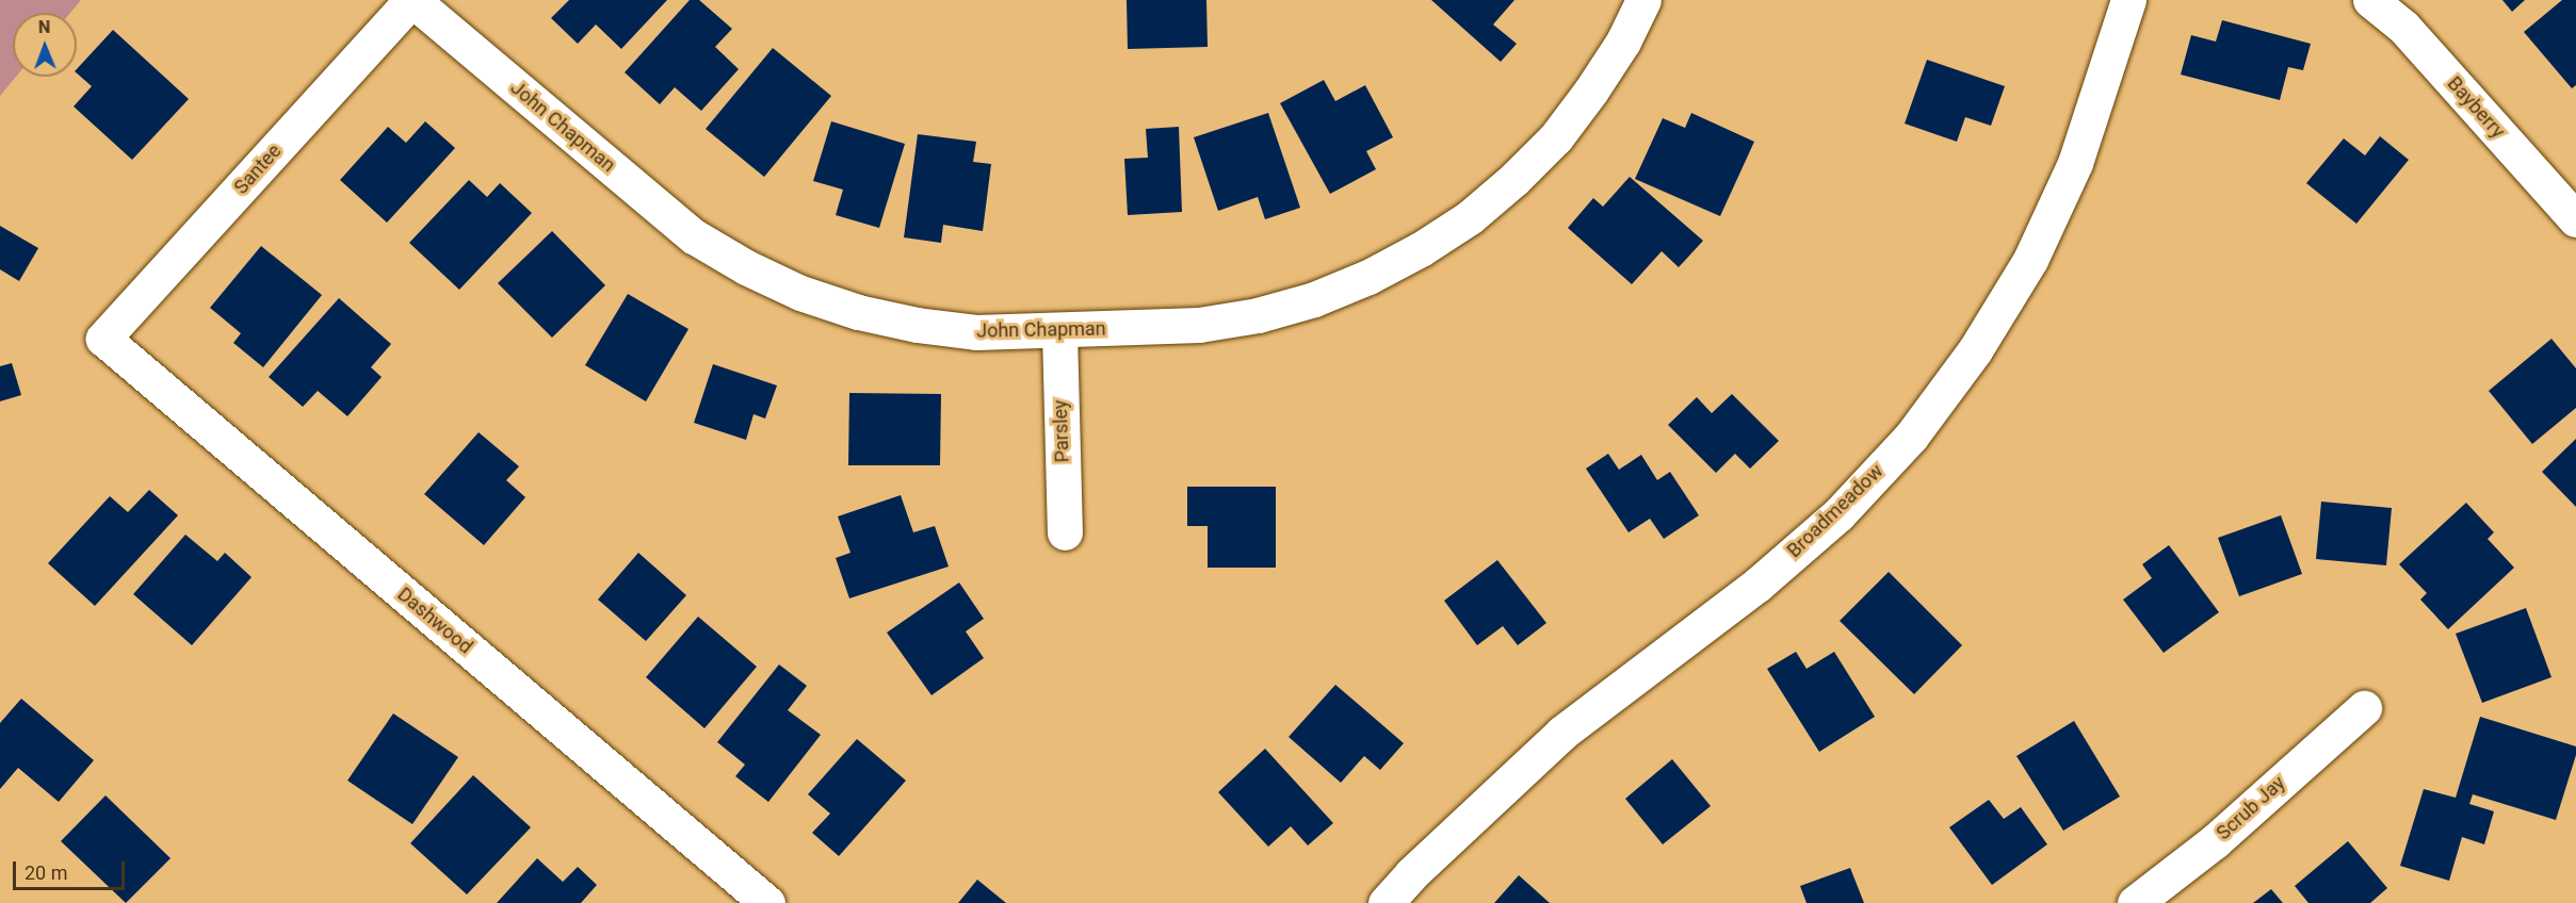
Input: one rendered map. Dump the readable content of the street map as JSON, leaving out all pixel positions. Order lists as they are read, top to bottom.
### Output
{
  "streets": {
    "street": [
      "Bayberry",
      "John Chapman",
      "Santee",
      "Parsley",
      "Broadmeadow",
      "Dashwood",
      "Scrub Jay"
    ]
  },
  "crossings": [
    ["John Chapman", "Santee"],
    ["John Chapman", "Parsley"],
    ["Santee", "Dashwood"]
  ],
  "scale_bar": "20 m",
  "north": "top"
}
